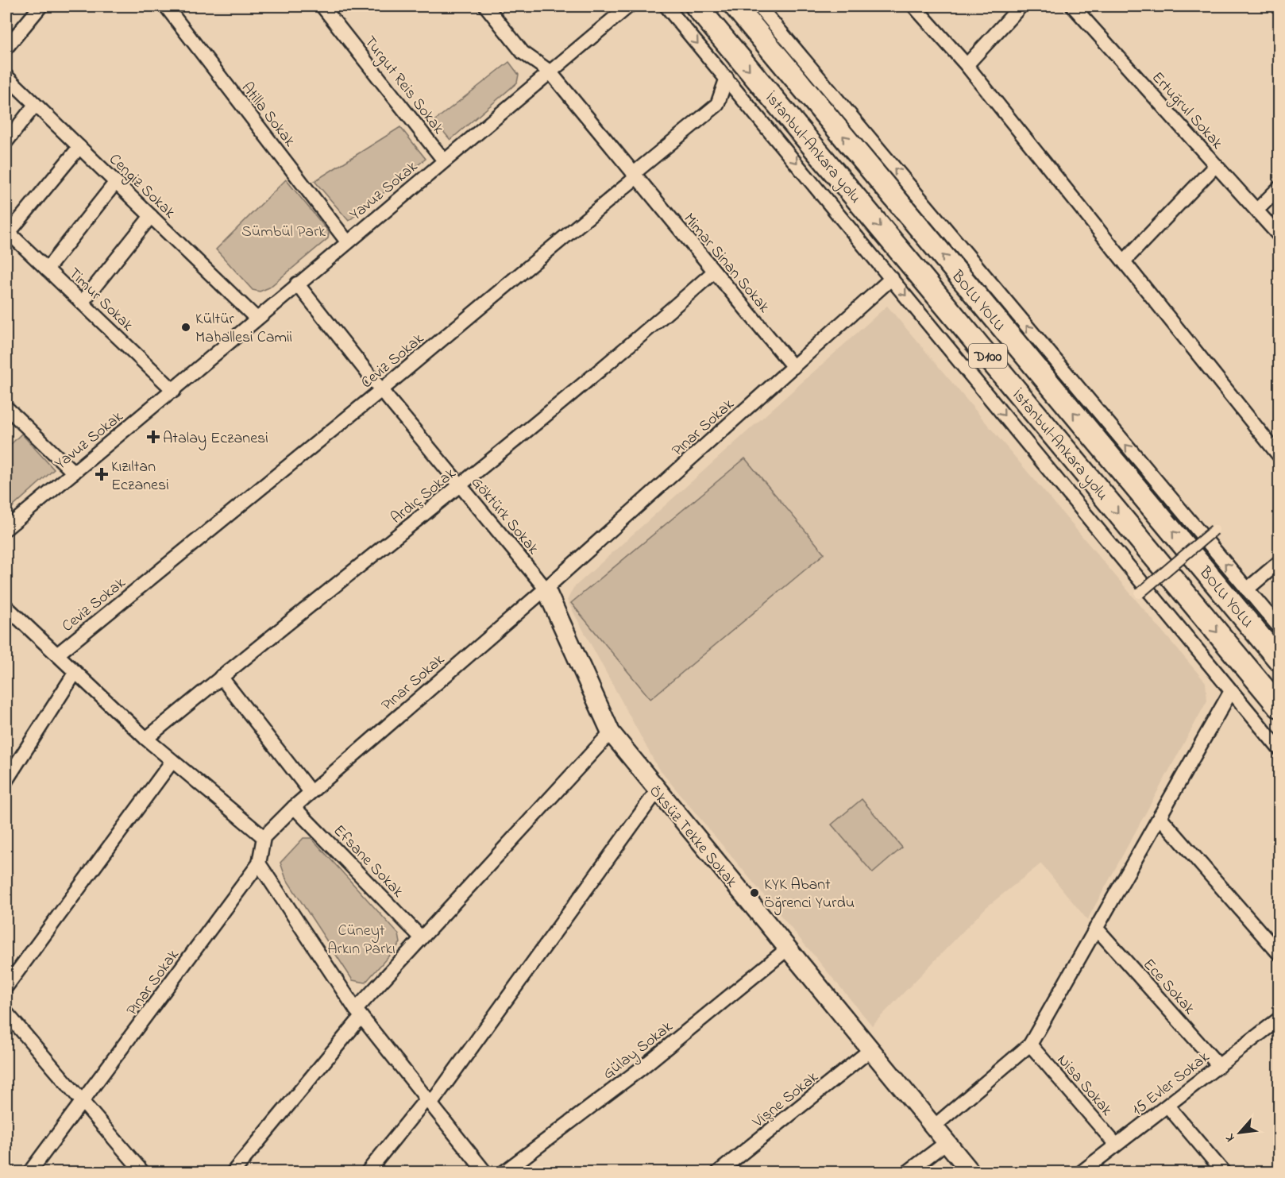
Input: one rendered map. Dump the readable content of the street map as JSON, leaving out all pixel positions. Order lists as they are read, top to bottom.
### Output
{
  "streets": {
    "highway": ["İstanbul-Ankara yolu", "BOLU YOLU", "D100"],
    "main road": ["Öksüz Tekke Sokak"],
    "street": [
      "Turgut Reis Sokak",
      "Ertuğrul Sokak",
      "Atilla Sokak",
      "Cengiz Sokak",
      "Yavuz Sokak",
      "Mimar Sinan Sokak",
      "Timur Sokak",
      "Ceviz Sokak",
      "Pınar Sokak",
      "Ardıç Sokak",
      "Göktürk Sokak",
      "Efsane Sokak",
      "Ece Sokak",
      "Gülay Sokak",
      "15 Evler Sokak",
      "Nisa Sokak",
      "Vişne Sokak"
    ]
  },
  "crossings": [
    ["Turgut Reis Sokak", "Yavuz Sokak"],
    ["Atilla Sokak", "Yavuz Sokak"],
    ["Cengiz Sokak", "Yavuz Sokak"],
    ["Yavuz Sokak", "Mimar Sinan Sokak"],
    ["Yavuz Sokak", "Timur Sokak"],
    ["Yavuz Sokak", "Göktürk Sokak"],
    ["Mimar Sinan Sokak", "Ceviz Sokak"],
    ["Mimar Sinan Sokak", "Pınar Sokak"],
    ["Mimar Sinan Sokak", "Ardıç Sokak"],
    ["Ceviz Sokak", "Göktürk Sokak"],
    ["Pınar Sokak", "Göktürk Sokak"],
    ["Pınar Sokak", "Öksüz Tekke Sokak"],
    ["Pınar Sokak", "Efsane Sokak"],
    ["Ardıç Sokak", "Göktürk Sokak"],
    ["Göktürk Sokak", "Öksüz Tekke Sokak"],
    ["Öksüz Tekke Sokak", "Gülay Sokak"],
    ["Öksüz Tekke Sokak", "Vişne Sokak"],
    ["Ece Sokak", "15 Evler Sokak"],
    ["15 Evler Sokak", "Nisa Sokak"]
  ],
  "one_way": ["İstanbul-Ankara yolu", "BOLU YOLU"],
  "parks": ["Sümbül Park", "Cüneyt Arkın Parkı"],
  "places": {
    "other": ["Kültür Mahallesi Camii", "KYK Abant Öğrenci Yurdu"],
    "health": ["Atalay Eczanesi", "Kızıltan Eczanesi"]
  },
  "north": "bottom left"
}
